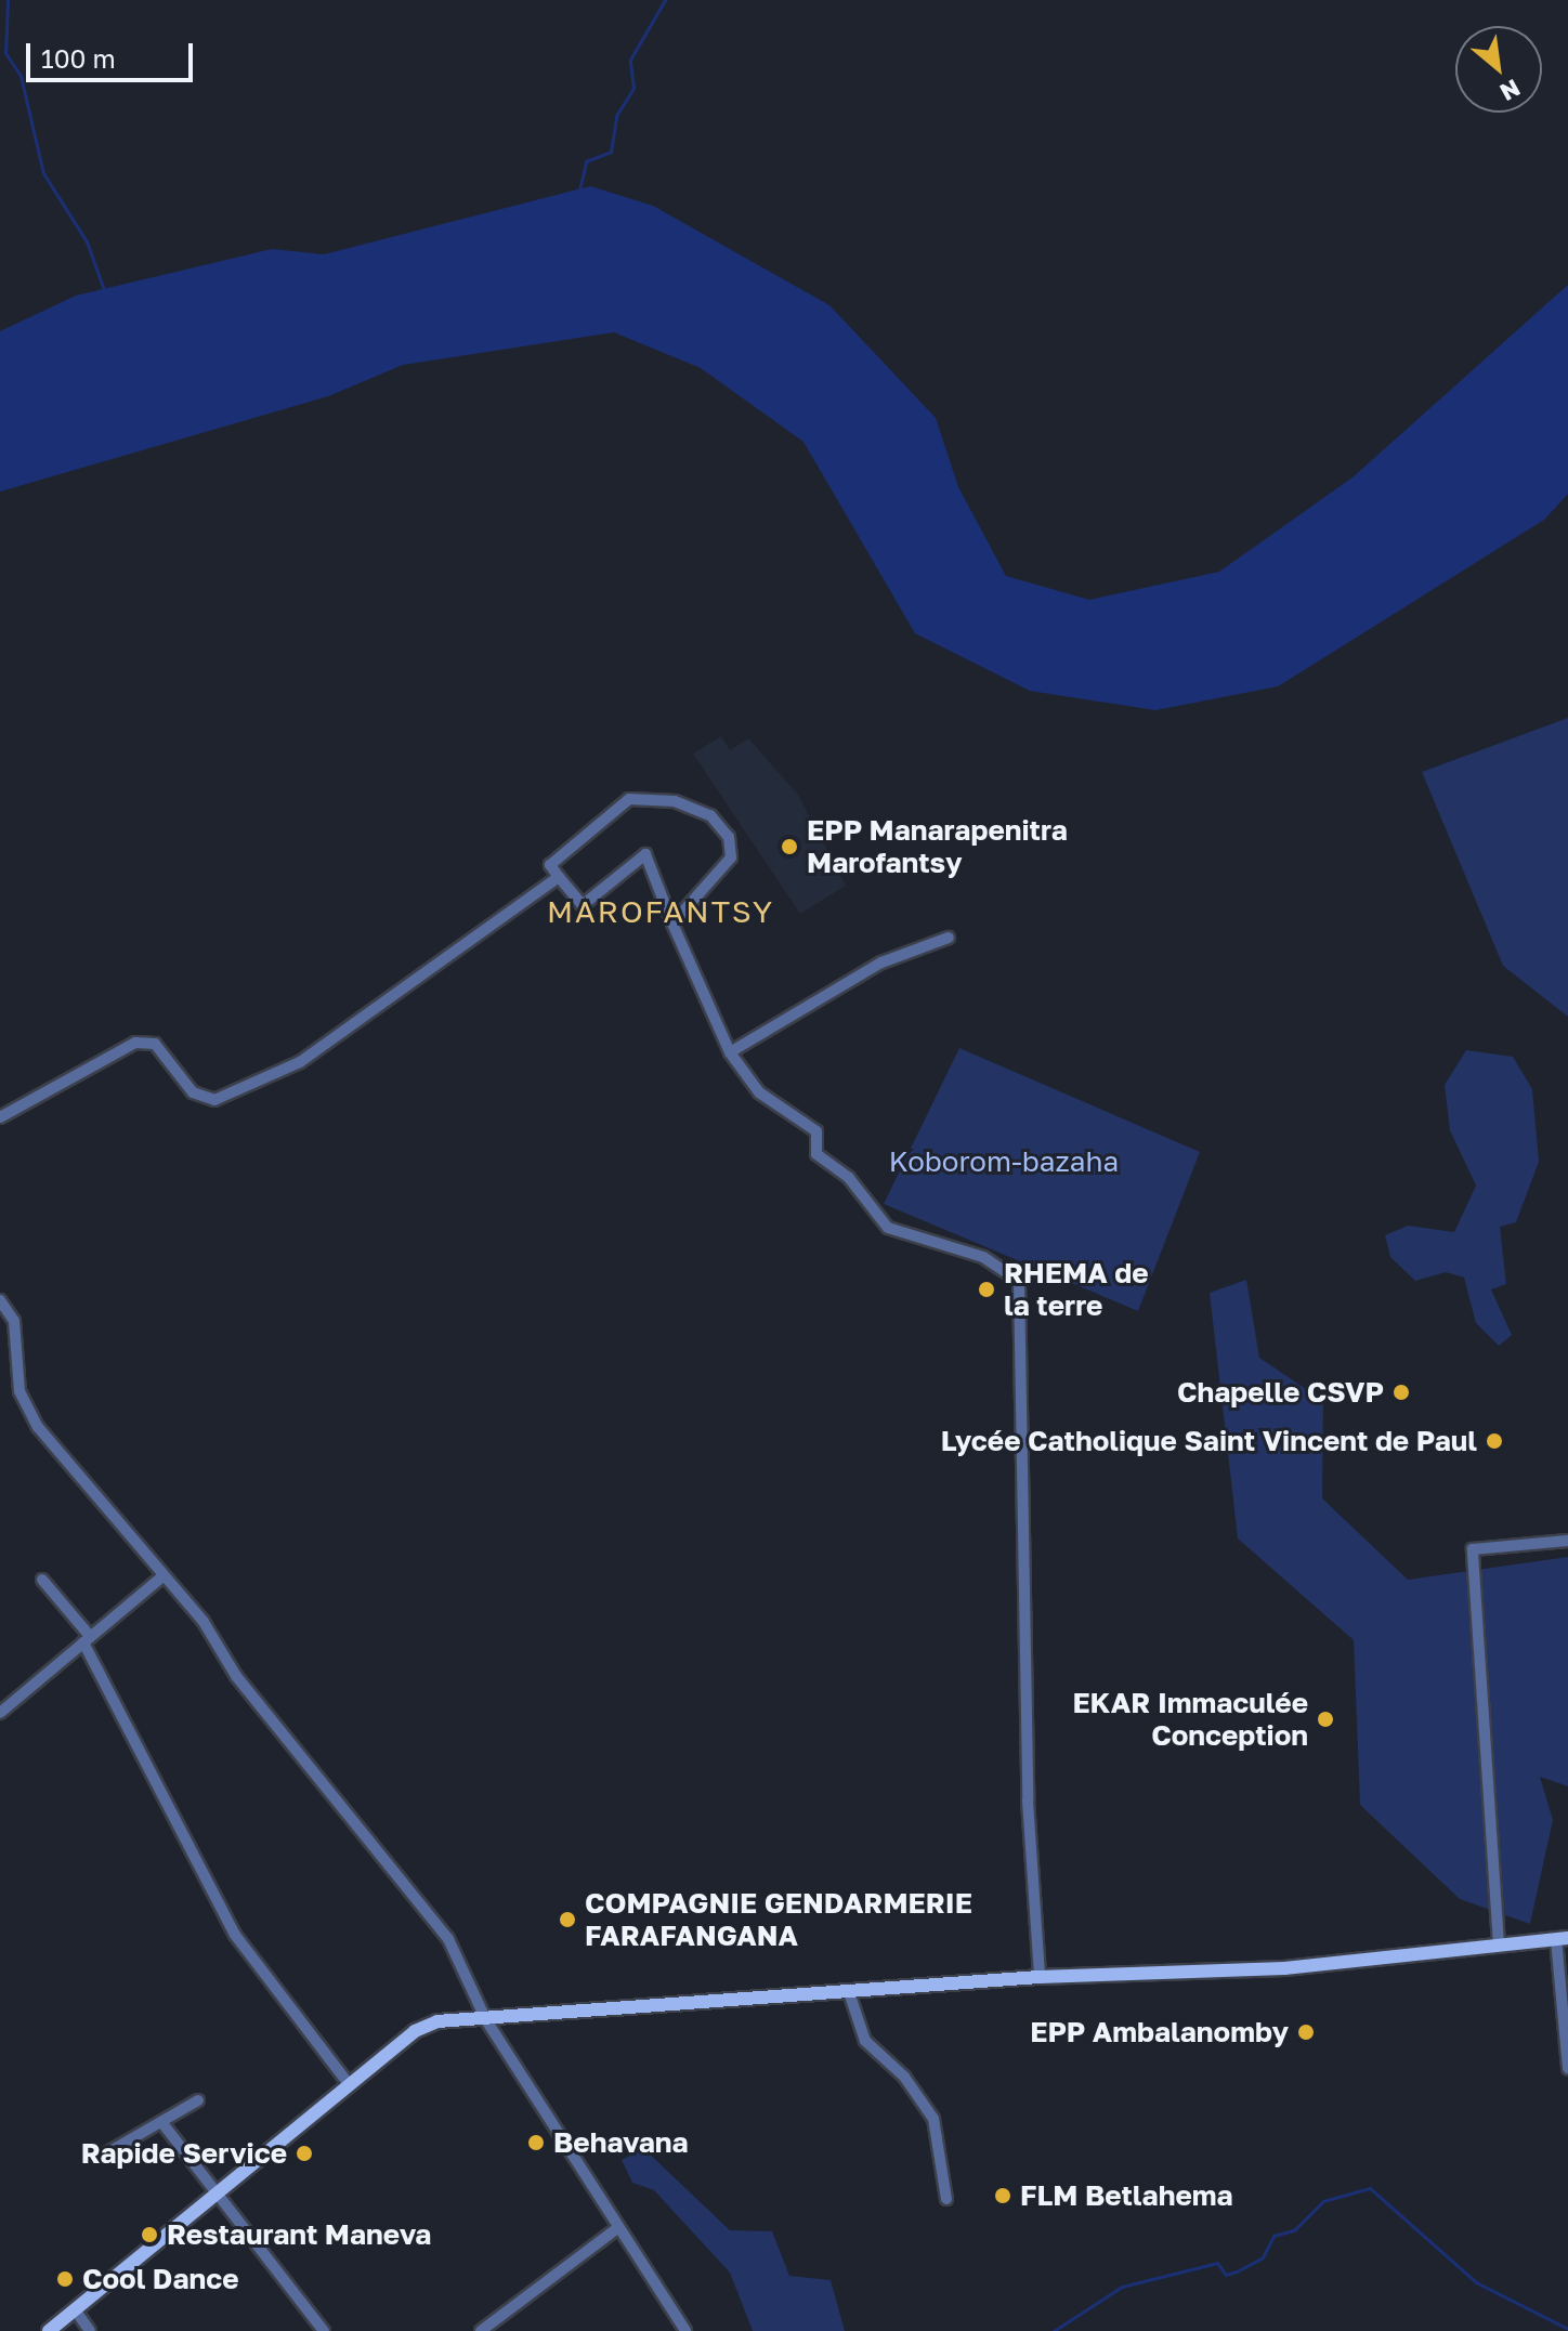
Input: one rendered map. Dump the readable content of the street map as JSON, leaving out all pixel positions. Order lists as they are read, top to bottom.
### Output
{
  "districts": ["MAROFANTSY"],
  "parks": ["Koborom-bazaha"],
  "places": [
    "EPP Manarapenitra Marofantsy",
    "RHEMA de la terre",
    "Chapelle CSVP",
    "Lycée Catholique Saint Vincent de Paul",
    "EKAR Immaculée Conception",
    "COMPAGNIE GENDARMERIE FARAFANGANA",
    "EPP Ambalanomby",
    "Behavana",
    "Rapide Service",
    "FLM Betlahema",
    "Restaurant Maneva",
    "Cool Dance"
  ],
  "scale_bar": "100 m",
  "north": "bottom right"
}
